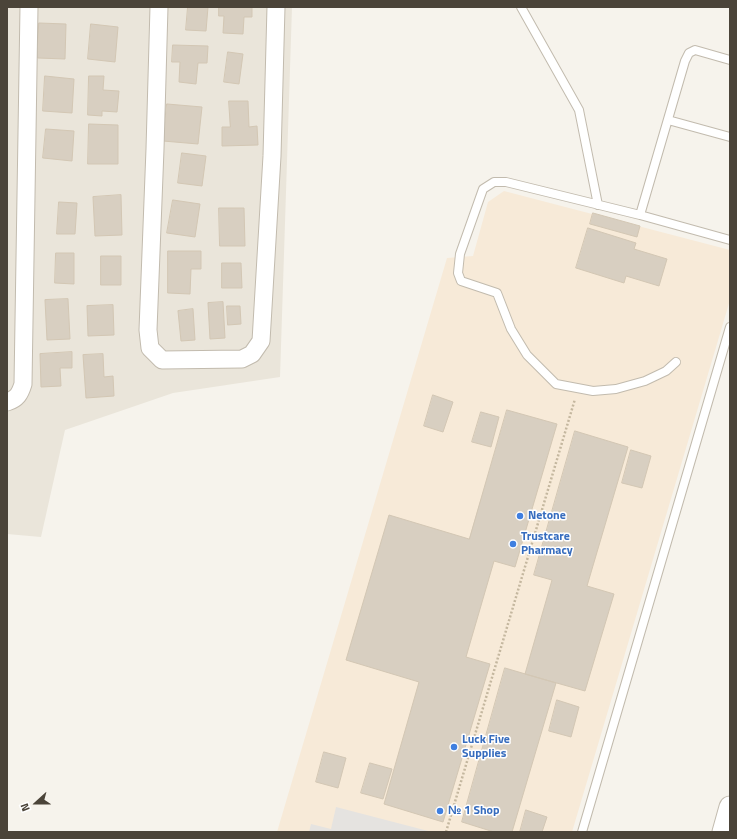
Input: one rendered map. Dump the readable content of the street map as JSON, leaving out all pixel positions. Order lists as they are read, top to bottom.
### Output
{
  "places": [
    "Netone",
    "Trustcare Pharmacy",
    "Luck Five Supplies",
    "№ 1 Shop"
  ],
  "north": "left"
}
